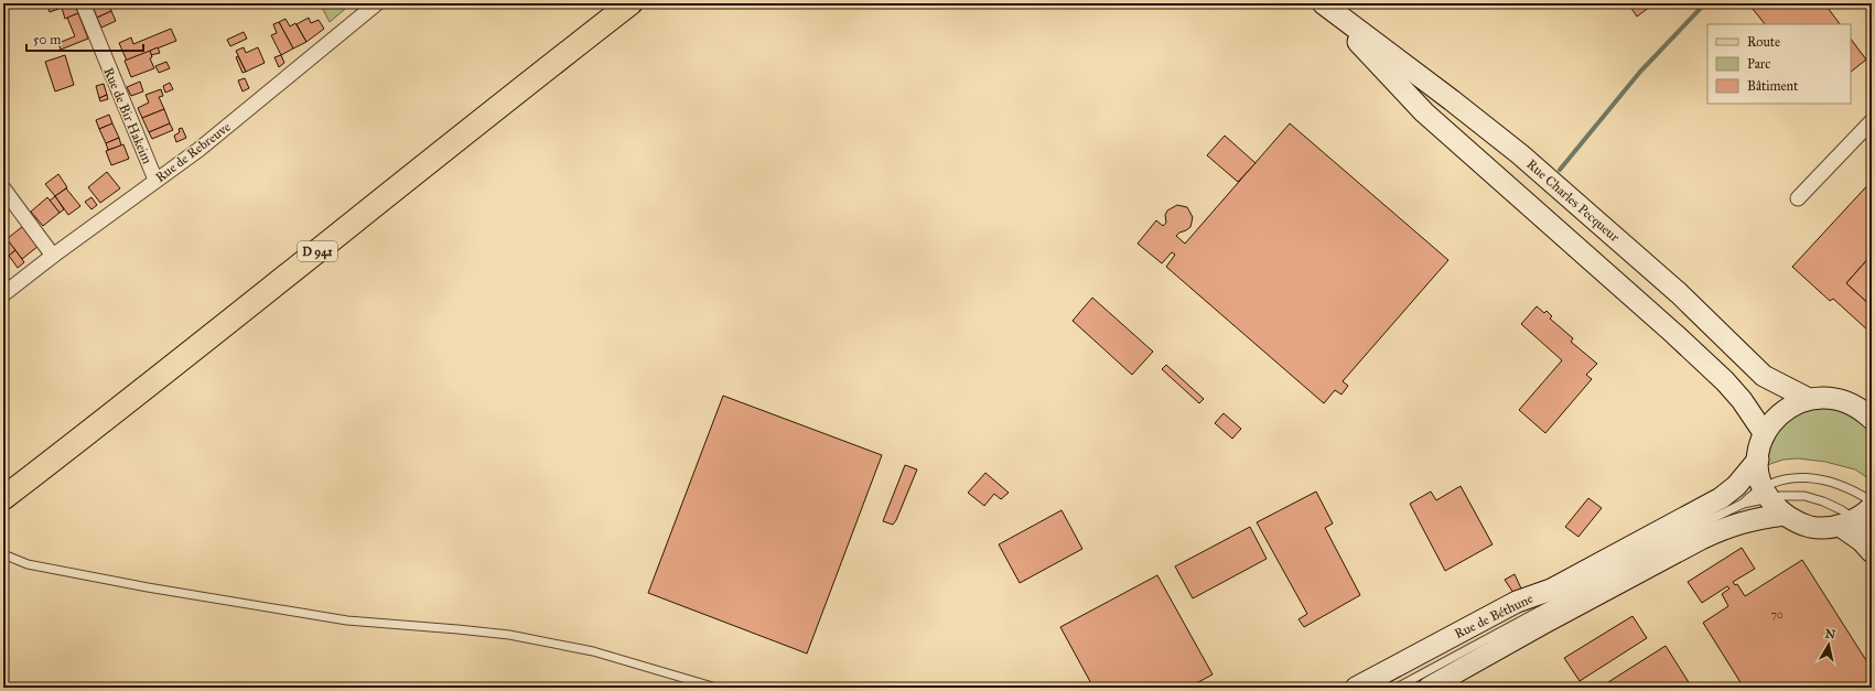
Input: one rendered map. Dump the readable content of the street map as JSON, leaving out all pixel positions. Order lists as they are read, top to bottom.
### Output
{
  "streets": {
    "main road": ["Rue Charles Pecqueur", "D 941", "Rue de Béthune"],
    "street": ["Rue de Bir Hakeim", "Rue de Rebreuve"]
  },
  "crossings": [
    ["Rue de Bir Hakeim", "Rue de Rebreuve"]
  ],
  "house_numbers": ["70"],
  "legend": ["Route", "Parc", "Bâtiment"],
  "scale_bar": "50 m",
  "north": "top"
}
